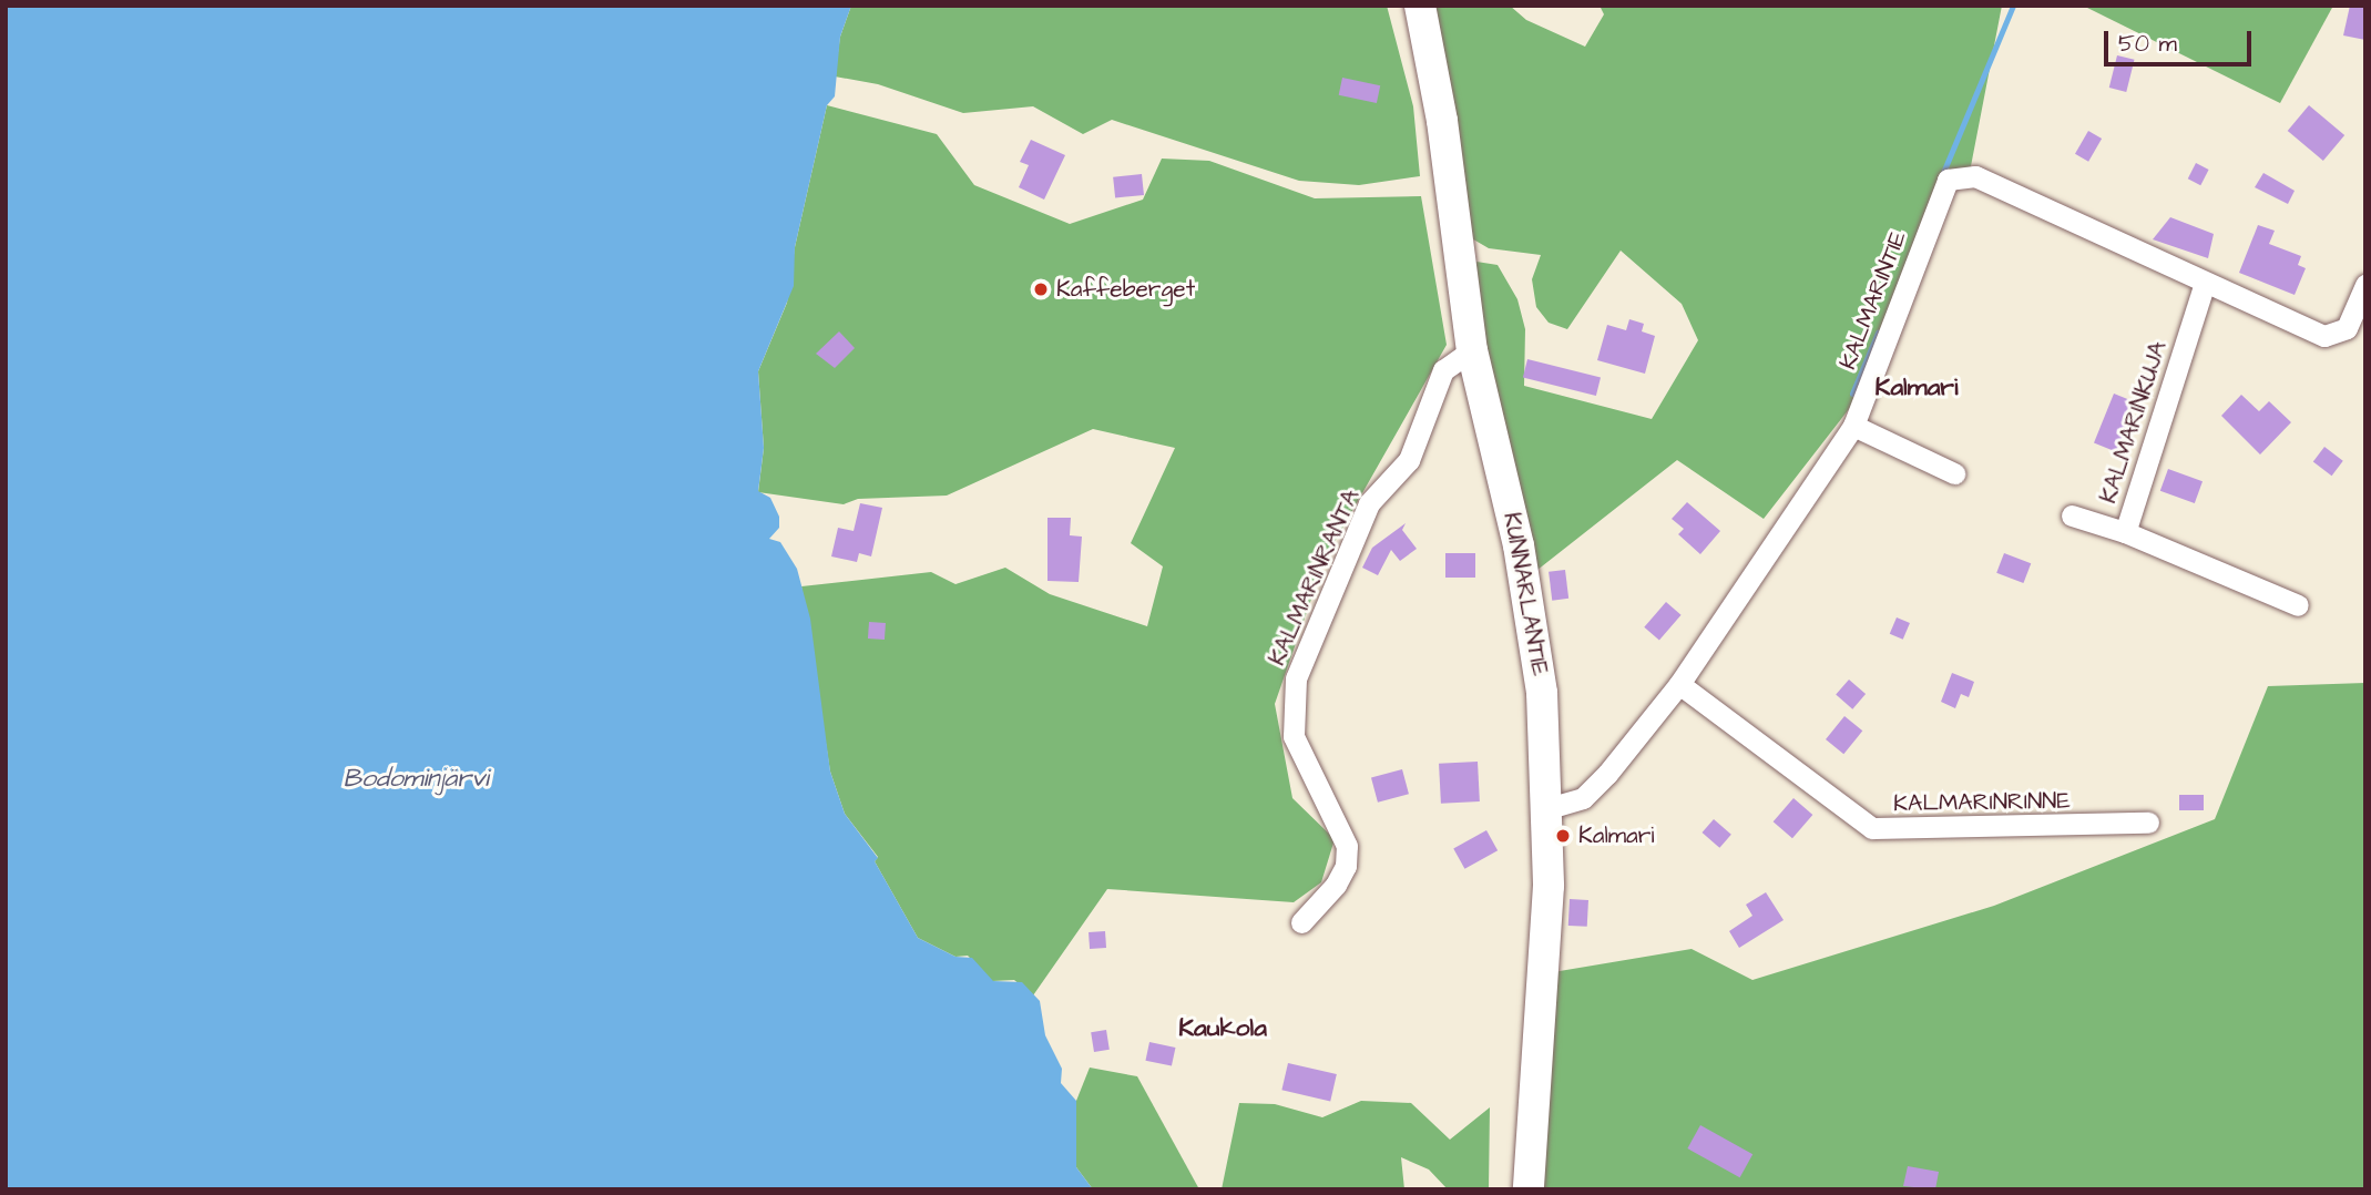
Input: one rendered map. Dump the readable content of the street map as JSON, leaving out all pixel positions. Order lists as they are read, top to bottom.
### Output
{
  "streets": {
    "main road": ["KUNNARLANTIE"],
    "street": [
      "KALMARINTIE",
      "KALMARINKUJA",
      "KALMARINRANTA",
      "KALMARINRINNE"
    ]
  },
  "crossings": [
    ["KALMARINTIE", "KALMARINKUJA"],
    ["KALMARINTIE", "KUNNARLANTIE"],
    ["KALMARINTIE", "KALMARINRINNE"],
    ["KALMARINRANTA", "KUNNARLANTIE"]
  ],
  "districts": ["Kalmari", "Kaukola"],
  "water": ["Bodominjärvi"],
  "places": ["Kaffeberget", "Kalmari"],
  "scale_bar": "50 m"
}
